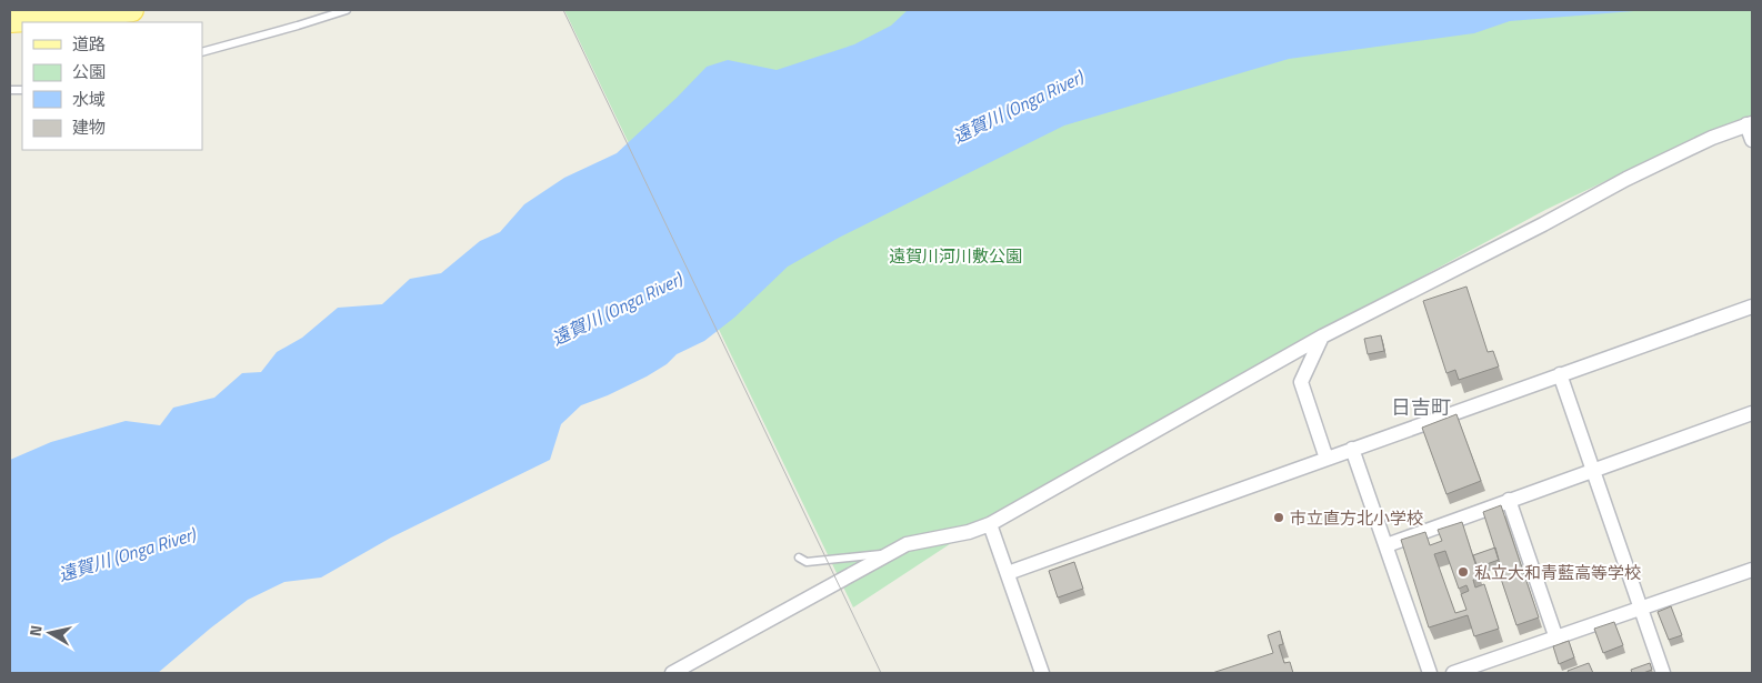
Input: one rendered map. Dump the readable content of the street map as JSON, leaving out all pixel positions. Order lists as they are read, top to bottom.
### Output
{
  "districts": ["日吉町"],
  "water": ["遠賀川 (Onga River)"],
  "parks": ["遠賀川河川敷公園"],
  "places": ["市立直方北小学校", "私立大和青藍高等学校"],
  "legend": [
    "道路",
    "公園",
    "水域",
    "建物"
  ],
  "north": "left"
}
